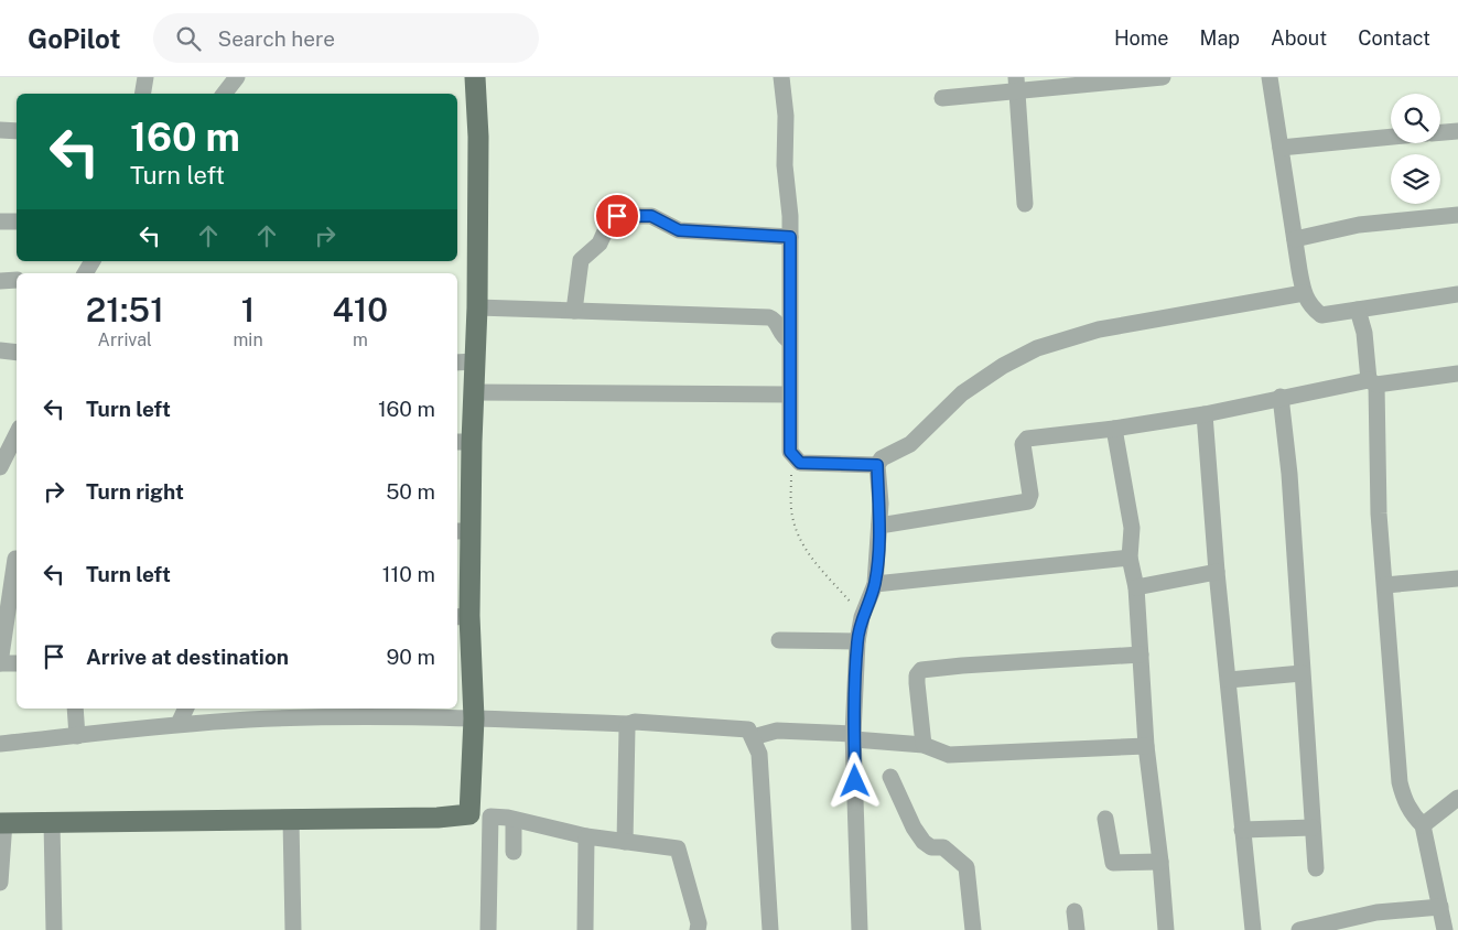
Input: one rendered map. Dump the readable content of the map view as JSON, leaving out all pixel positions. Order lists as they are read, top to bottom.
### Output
{
  "page": {
    "header": "GoPilot",
    "search": "Search here",
    "nav": [
      "Home",
      "Map",
      "About",
      "Contact"
    ],
    "turn": ["160 m", "Turn left"],
    "eta": [
      "21:51",
      "Arrival",
      "1",
      "min",
      "410",
      "m"
    ],
    "list": [
      {
        "name": "Turn left",
        "value": "160 m"
      },
      {
        "name": "Turn right",
        "value": "50 m"
      },
      {
        "name": "Turn left",
        "value": "110 m"
      },
      {
        "name": "Arrive at destination",
        "value": "90 m"
      }
    ]
  }
}
